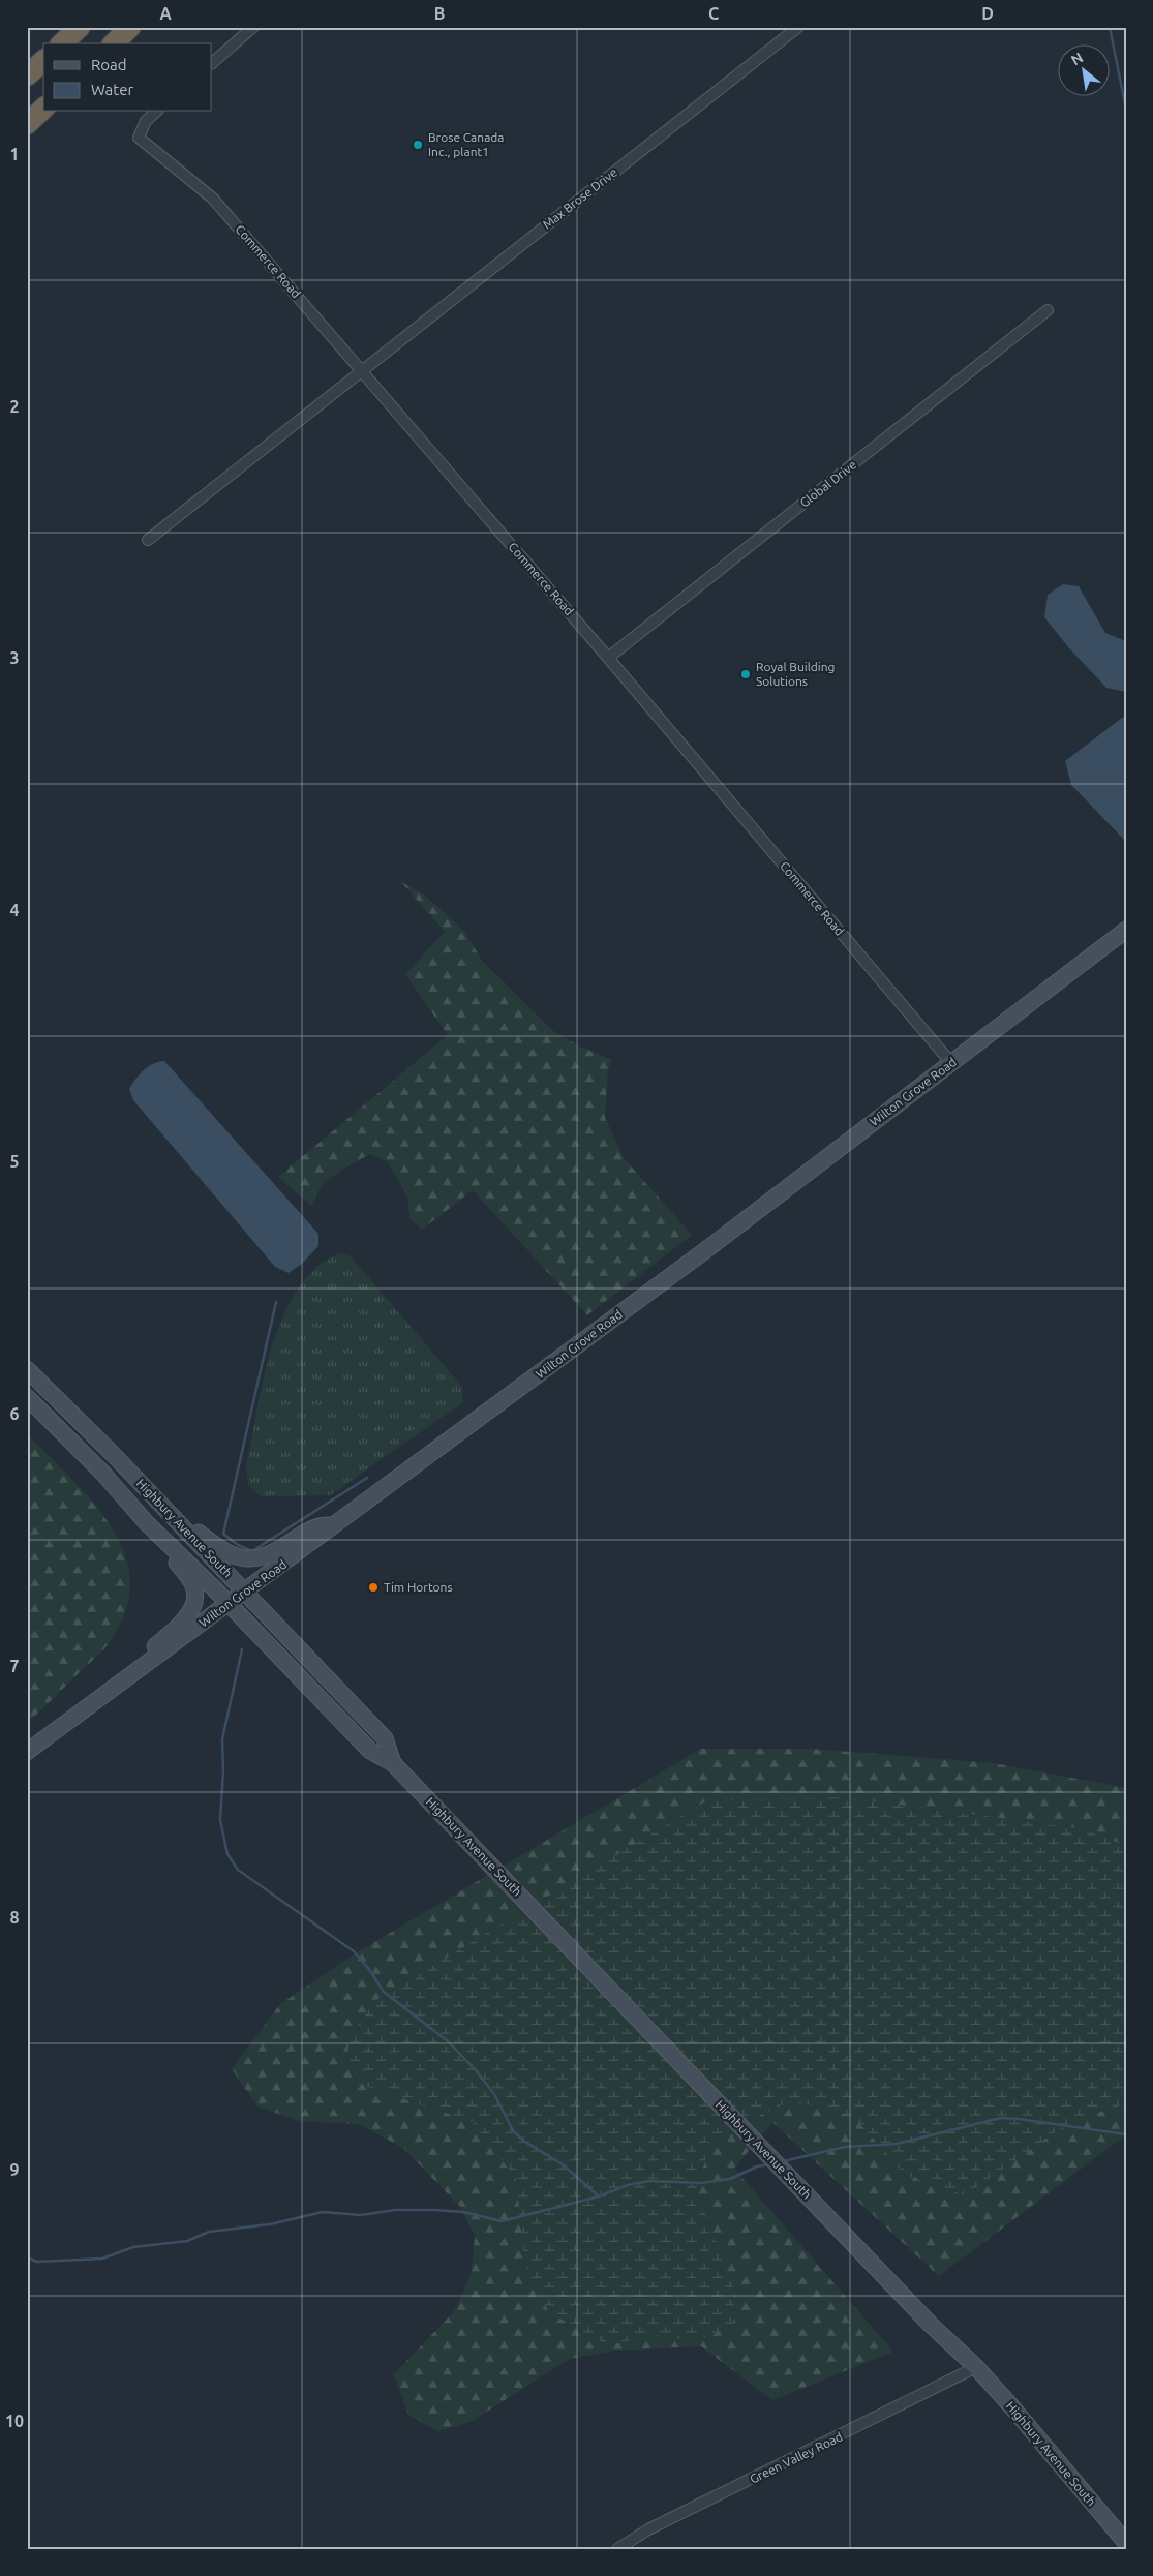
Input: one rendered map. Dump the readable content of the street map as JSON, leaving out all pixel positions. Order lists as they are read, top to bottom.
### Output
{
  "streets": {
    "main road": ["Wilton Grove Road", "Highbury Avenue South"],
    "street": [
      "Max Brose Drive",
      "Commerce Road",
      "Global Drive",
      "Green Valley Road"
    ]
  },
  "crossings": [
    ["Max Brose Drive", "Commerce Road"],
    ["Commerce Road", "Global Drive"],
    ["Commerce Road", "Wilton Grove Road"],
    ["Wilton Grove Road", "Highbury Avenue South"],
    ["Highbury Avenue South", "Green Valley Road"]
  ],
  "places": ["Brose Canada Inc., plant1", "Royal Building Solutions", "Tim Hortons"],
  "legend": ["Road", "Water"],
  "north": "top left",
  "grid": {
    "columns": [
      "A",
      "B",
      "C",
      "D"
    ],
    "rows": [
      "1",
      "2",
      "3",
      "4",
      "5",
      "6",
      "7",
      "8",
      "9",
      "10"
    ]
  }
}
